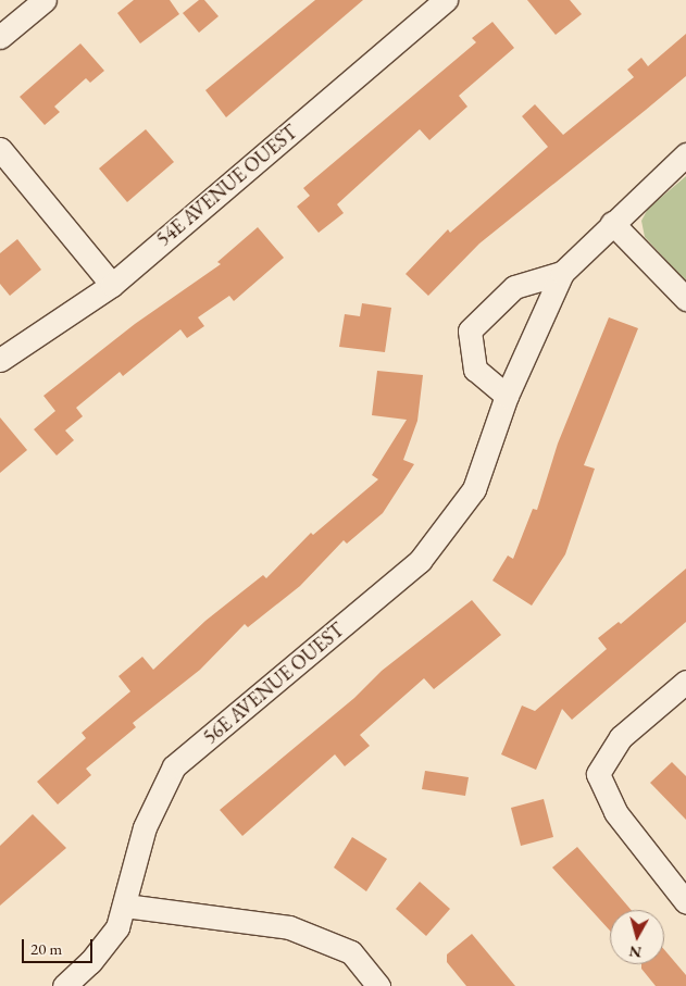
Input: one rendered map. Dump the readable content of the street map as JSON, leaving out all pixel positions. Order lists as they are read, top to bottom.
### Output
{
  "streets": {
    "street": ["54E AVENUE OUEST", "56E AVENUE OUEST"]
  },
  "scale_bar": "20 m",
  "north": "bottom"
}
